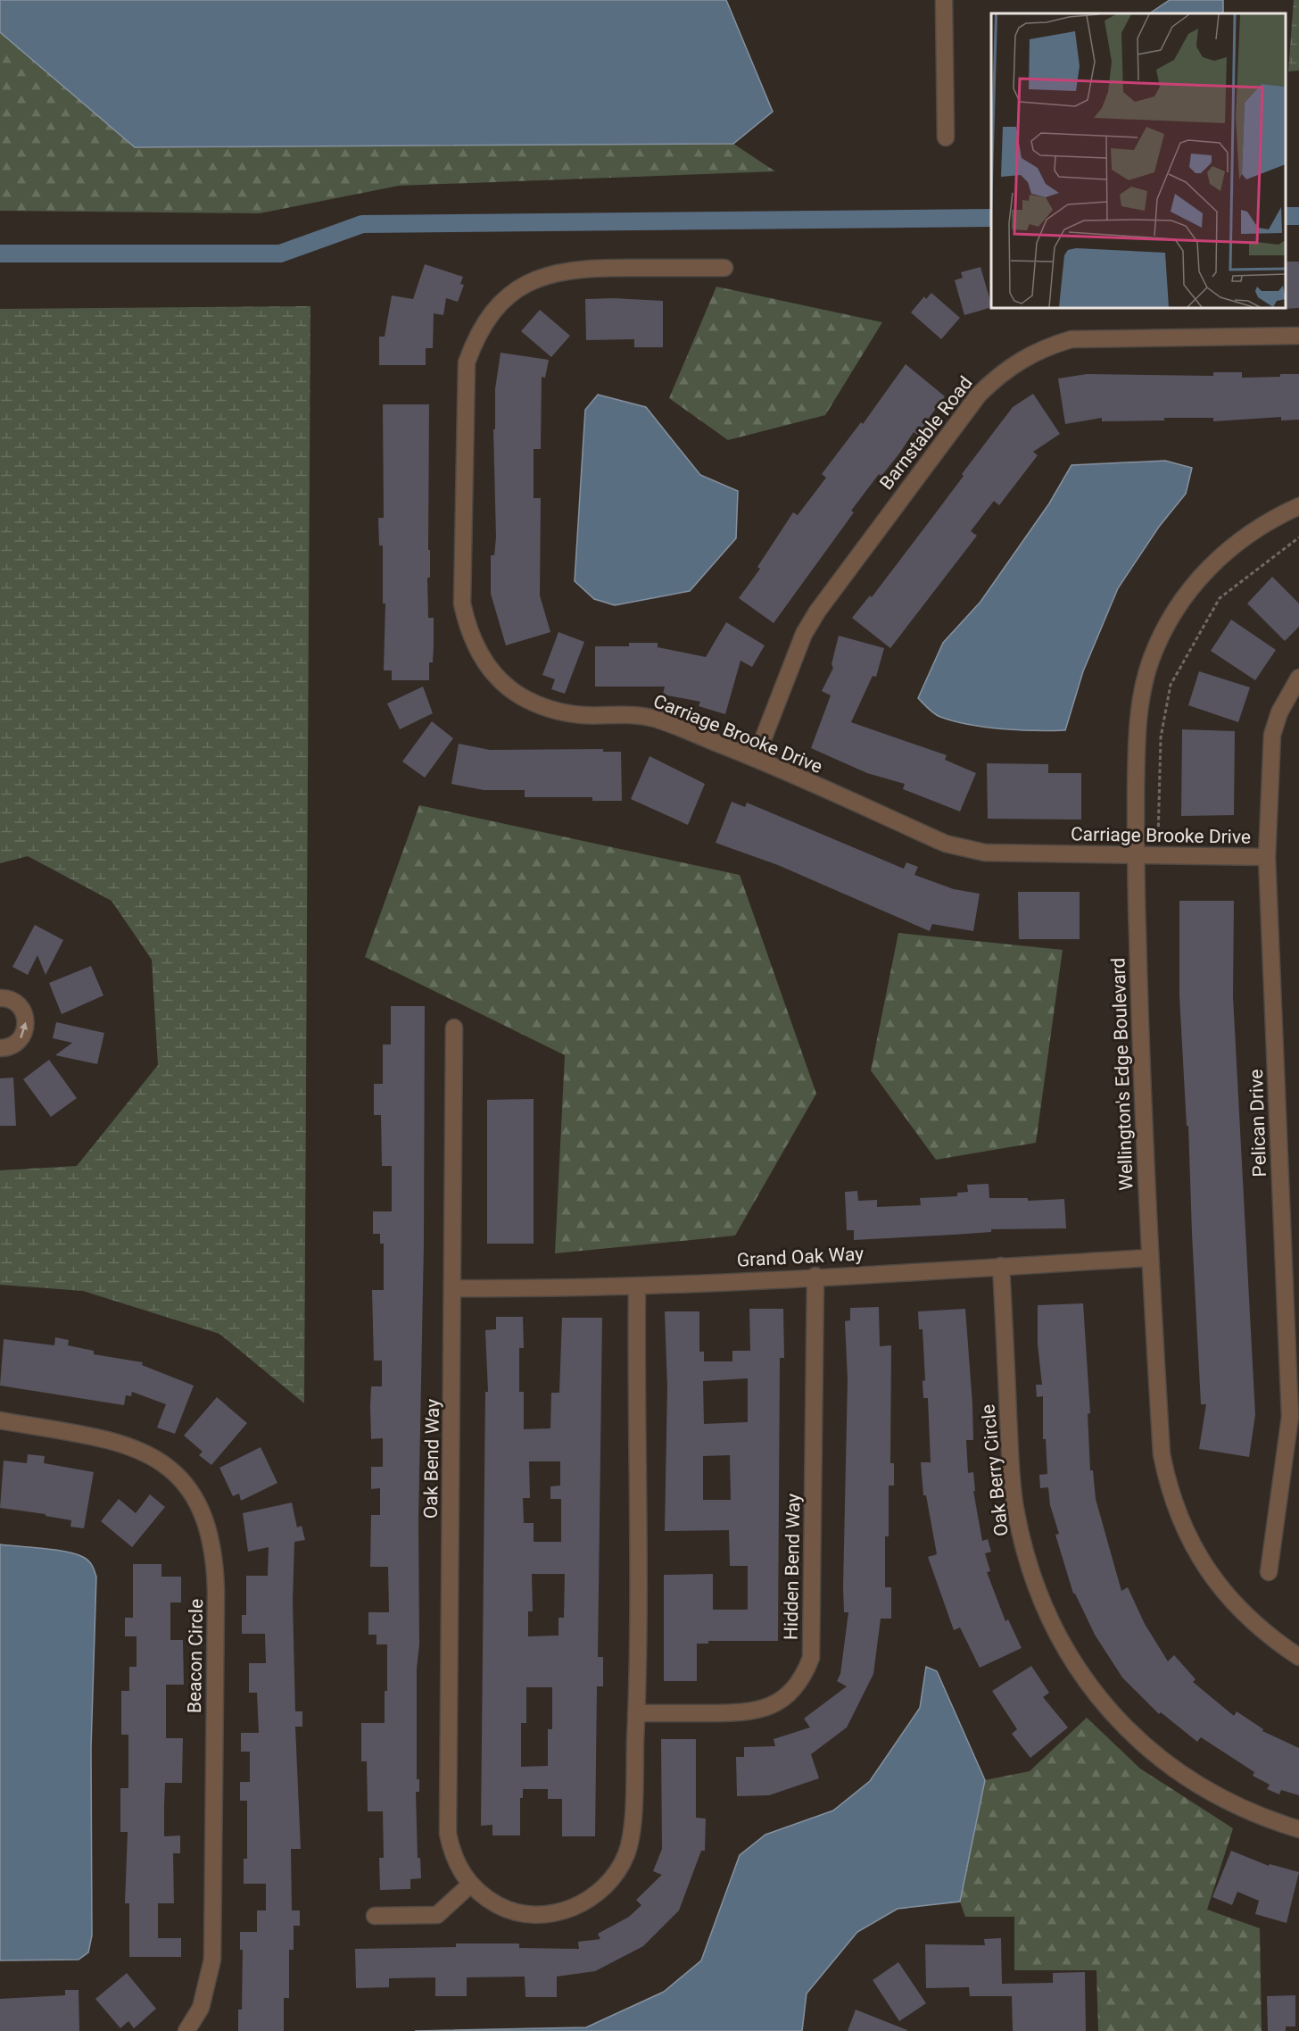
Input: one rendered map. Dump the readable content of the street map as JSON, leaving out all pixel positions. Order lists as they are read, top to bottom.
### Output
{
  "streets": {
    "street": [
      "Barnstable Road",
      "Carriage Brooke Drive",
      "Wellington's Edge Boulevard",
      "Pelican Drive",
      "Grand Oak Way",
      "Oak Bend Way",
      "Oak Berry Circle",
      "Hidden Bend Way",
      "Beacon Circle"
    ]
  },
  "crossings": [
    ["Barnstable Road", "Carriage Brooke Drive"],
    ["Carriage Brooke Drive", "Wellington's Edge Boulevard"],
    ["Carriage Brooke Drive", "Pelican Drive"],
    ["Wellington's Edge Boulevard", "Grand Oak Way"],
    ["Grand Oak Way", "Oak Bend Way"],
    ["Grand Oak Way", "Oak Berry Circle"],
    ["Grand Oak Way", "Hidden Bend Way"],
    ["Oak Bend Way", "Hidden Bend Way"]
  ]
}
